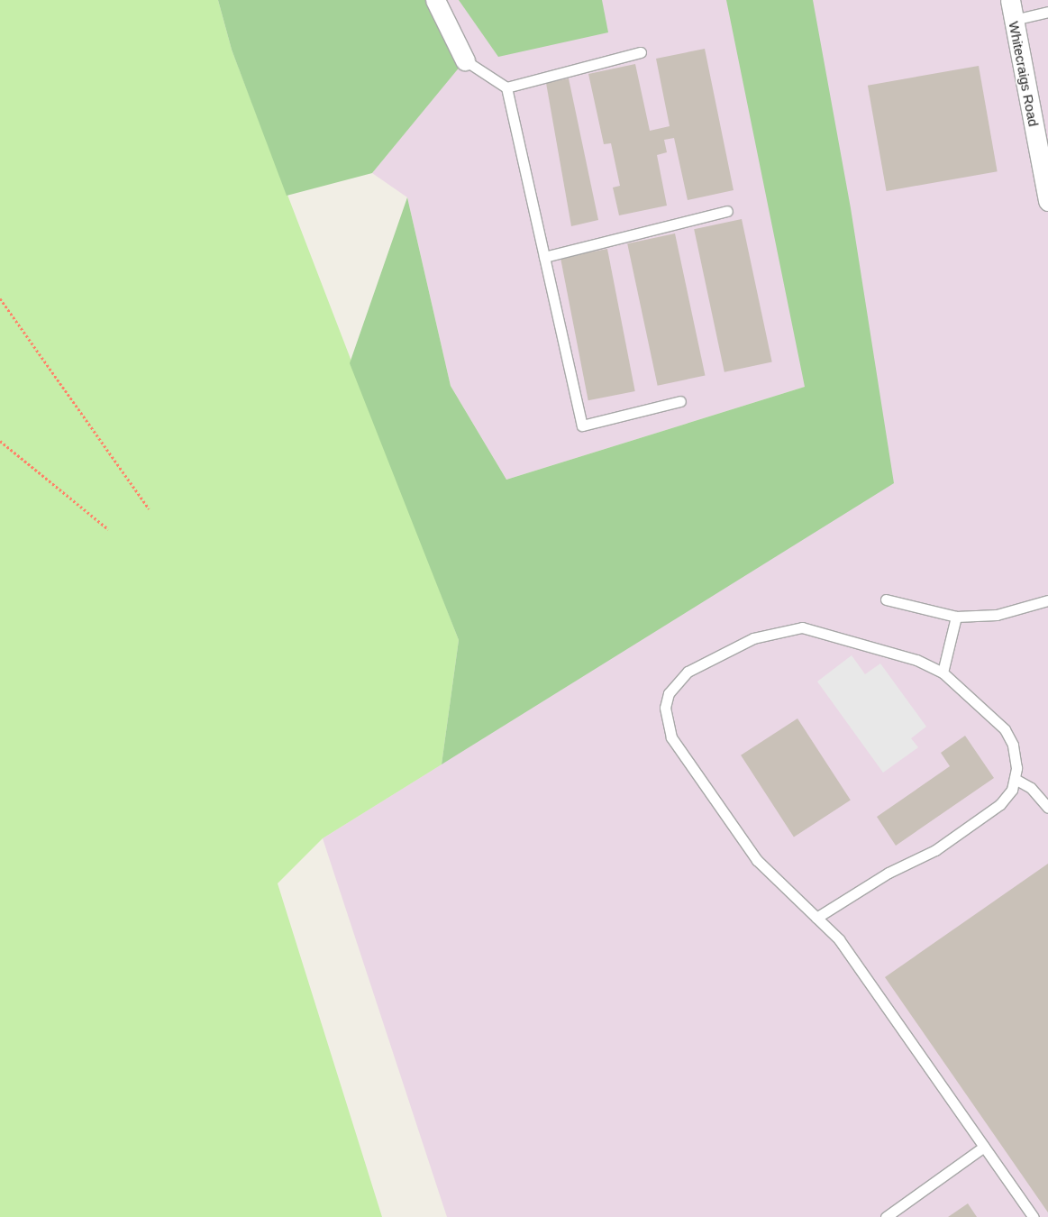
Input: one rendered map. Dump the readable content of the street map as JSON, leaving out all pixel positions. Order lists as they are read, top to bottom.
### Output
{
  "streets": {
    "street": ["Whitecraigs Road"]
  }
}
